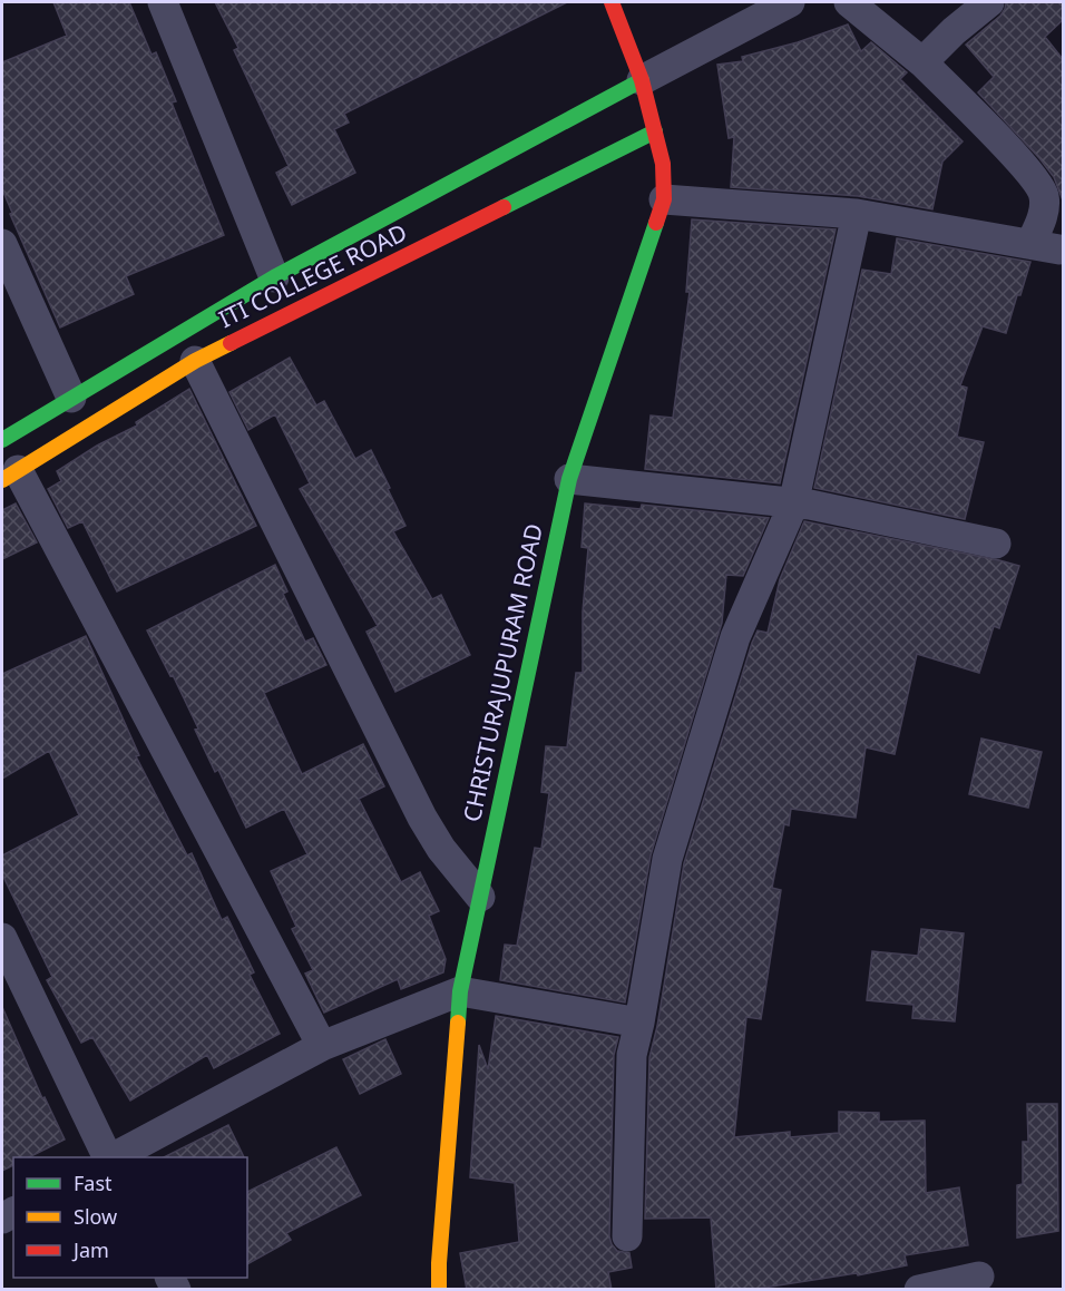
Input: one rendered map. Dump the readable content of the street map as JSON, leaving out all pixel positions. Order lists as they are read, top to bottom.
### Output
{
  "streets": {
    "street": ["ITI COLLEGE ROAD", "CHRISTURAJUPURAM ROAD"]
  },
  "crossings": [
    ["ITI COLLEGE ROAD", "CHRISTURAJUPURAM ROAD"]
  ],
  "legend": ["Fast", "Slow", "Jam"]
}
